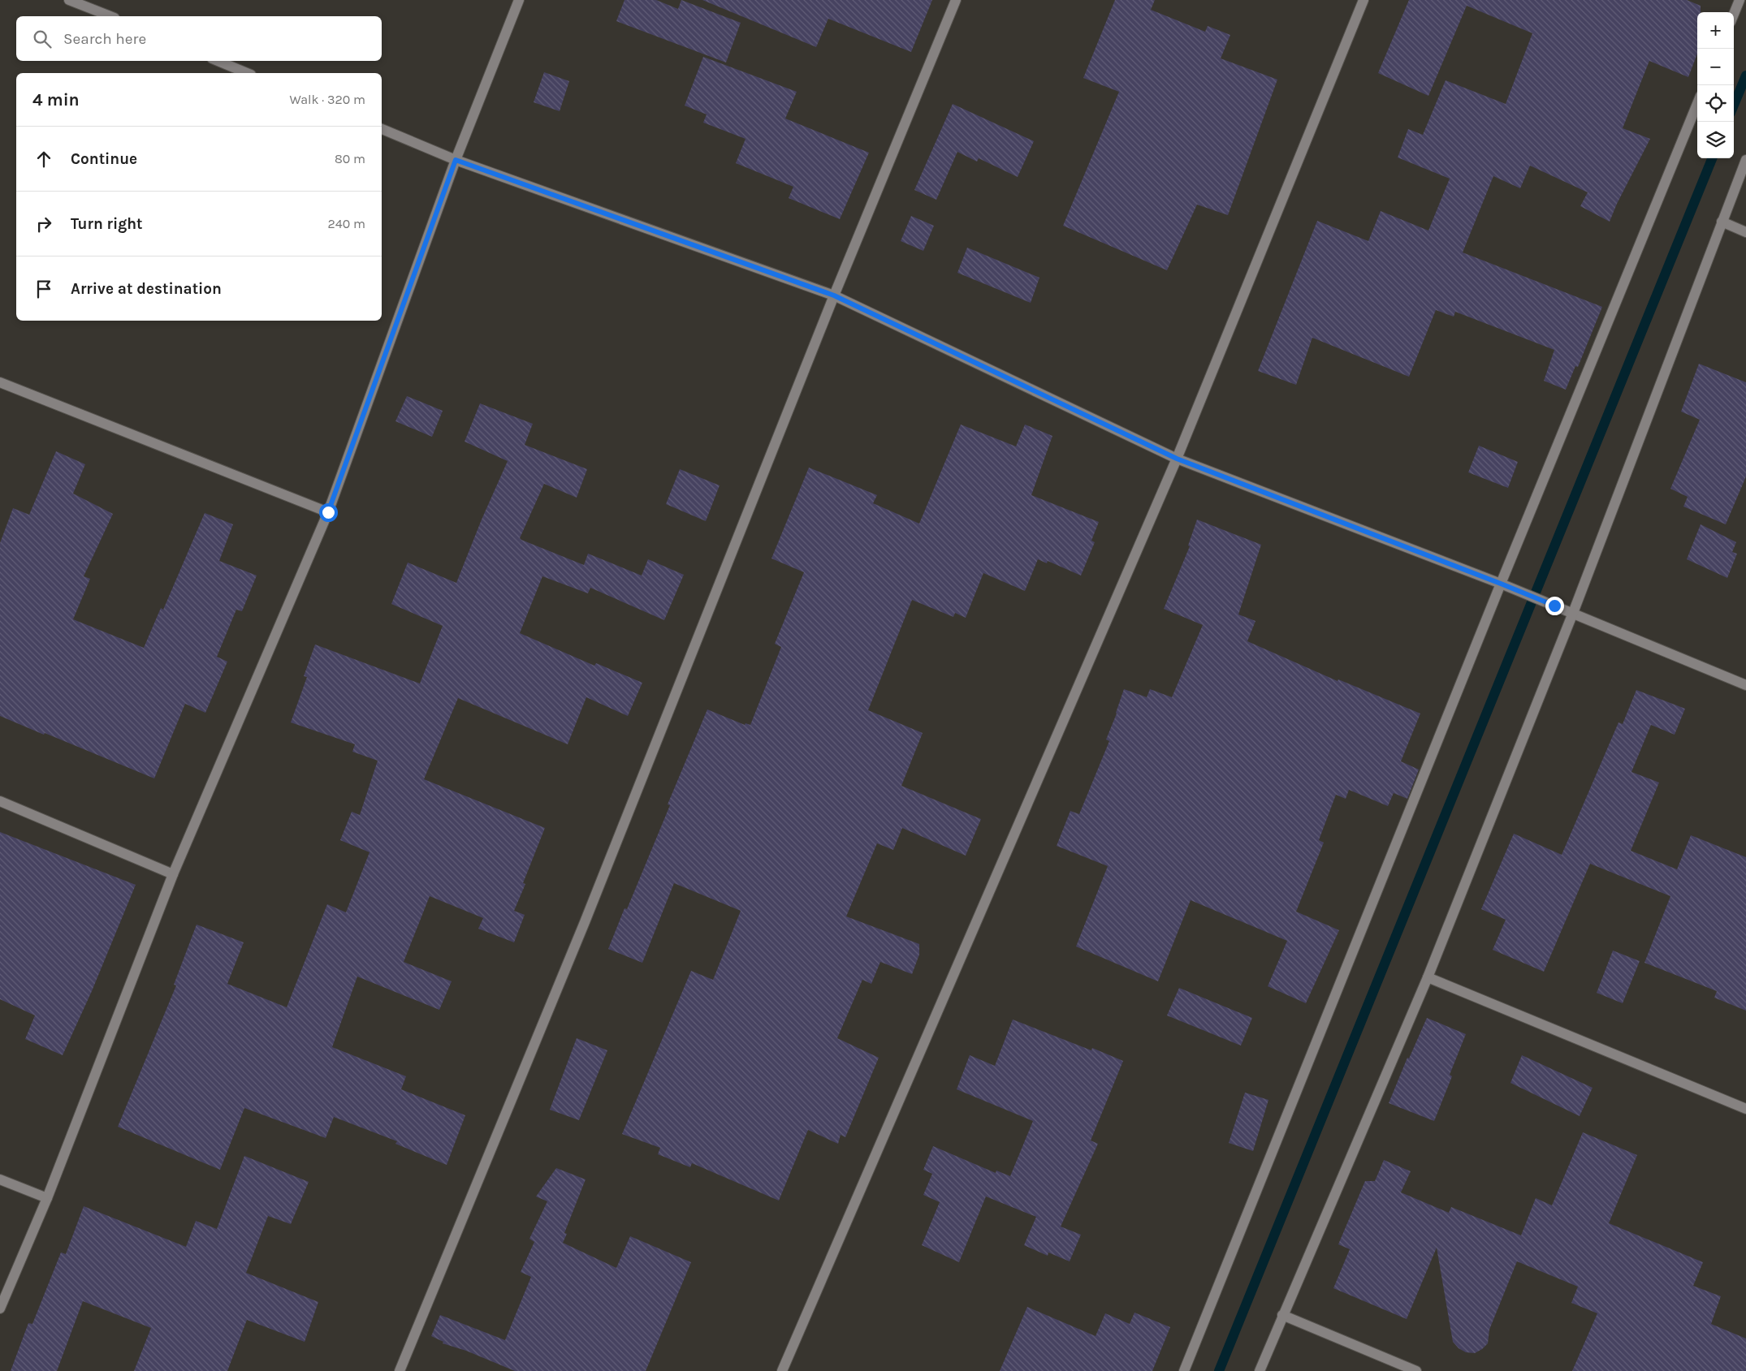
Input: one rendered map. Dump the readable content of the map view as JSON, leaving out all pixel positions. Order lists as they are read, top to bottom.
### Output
{
  "page": {
    "map_buttons": ["+", "−"],
    "search": "Search here",
    "heading": ["4 min", "Walk · 320 m"],
    "list": [
      ["Continue", "80 m"],
      ["Turn right", "240 m"],
      "Arrive at destination"
    ]
  }
}
